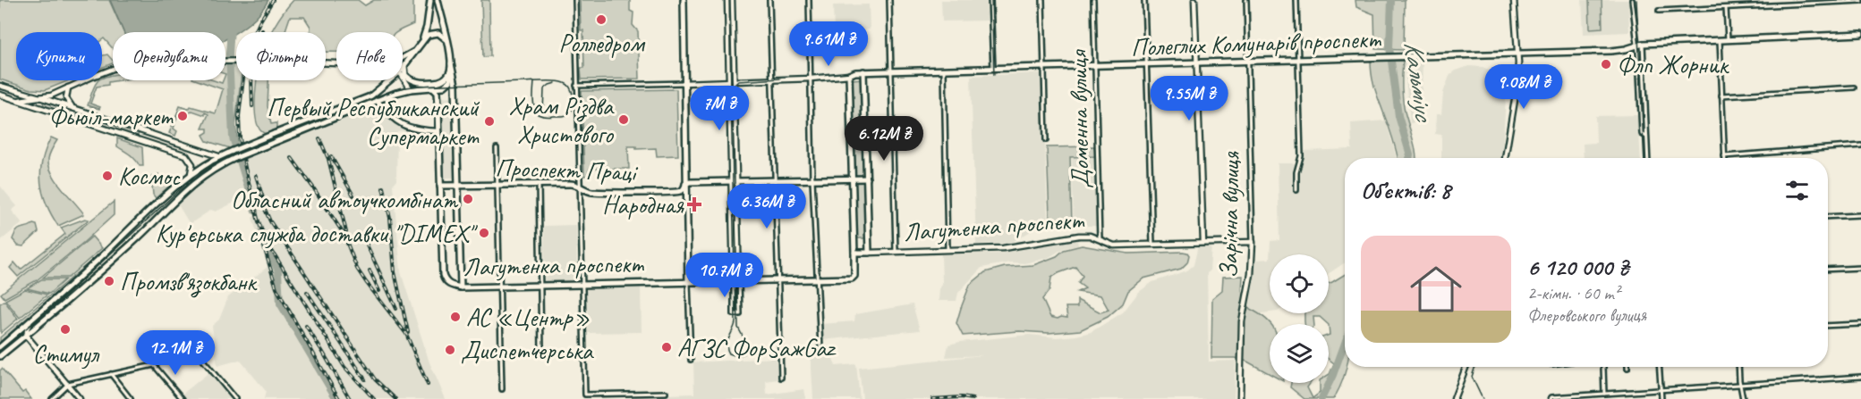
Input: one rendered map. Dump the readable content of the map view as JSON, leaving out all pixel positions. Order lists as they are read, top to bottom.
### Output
{
  "streets": {
    "main road": ["Полеглих Комунарів проспект", "Проспект Праці", "Лагутенка проспект"],
    "street": ["Доменна вулиця", "Зарічна вулиця"]
  },
  "crossings": [
    ["Полеглих Комунарів проспект", "Доменна вулиця"],
    ["Полеглих Комунарів проспект", "Зарічна вулиця"],
    ["Доменна вулиця", "Лагутенка проспект"],
    ["Проспект Праці", "Лагутенка проспект"],
    ["Зарічна вулиця", "Лагутенка проспект"]
  ],
  "water": ["Кальміус"],
  "places": {
    "other": [
      "Ролледром",
      "Флп Жорник",
      "Фьюіл-маркет",
      "Храм Різдва Христового",
      "Первый Республиканский Супермаркет",
      "Космос",
      "Обласний автоучкомбінат",
      "Кур'єрська служба доставки \"DIMEX\"",
      "Промзв'язокбанк",
      "АС «Центр»",
      "Стимул",
      "АГЗС ФорSажGaz",
      "Диспетчерська"
    ],
    "health": ["Народная"]
  },
  "page": {
    "price": [
      "9.61M ₴",
      "9.08M ₴",
      "9.55M ₴",
      "7M ₴",
      "6.12M ₴",
      "6.36M ₴",
      "10.7M ₴",
      "12.1M ₴"
    ],
    "chip": [
      "Купити",
      "Орендувати",
      "Фільтри",
      "Нове"
    ],
    "heading": "Об’єктів: 8",
    "list": [
      {
        "name": "6 120 000 ₴",
        "note": "2-кімн. · 60 m² · Флеровського вулиця"
      }
    ]
  }
}
